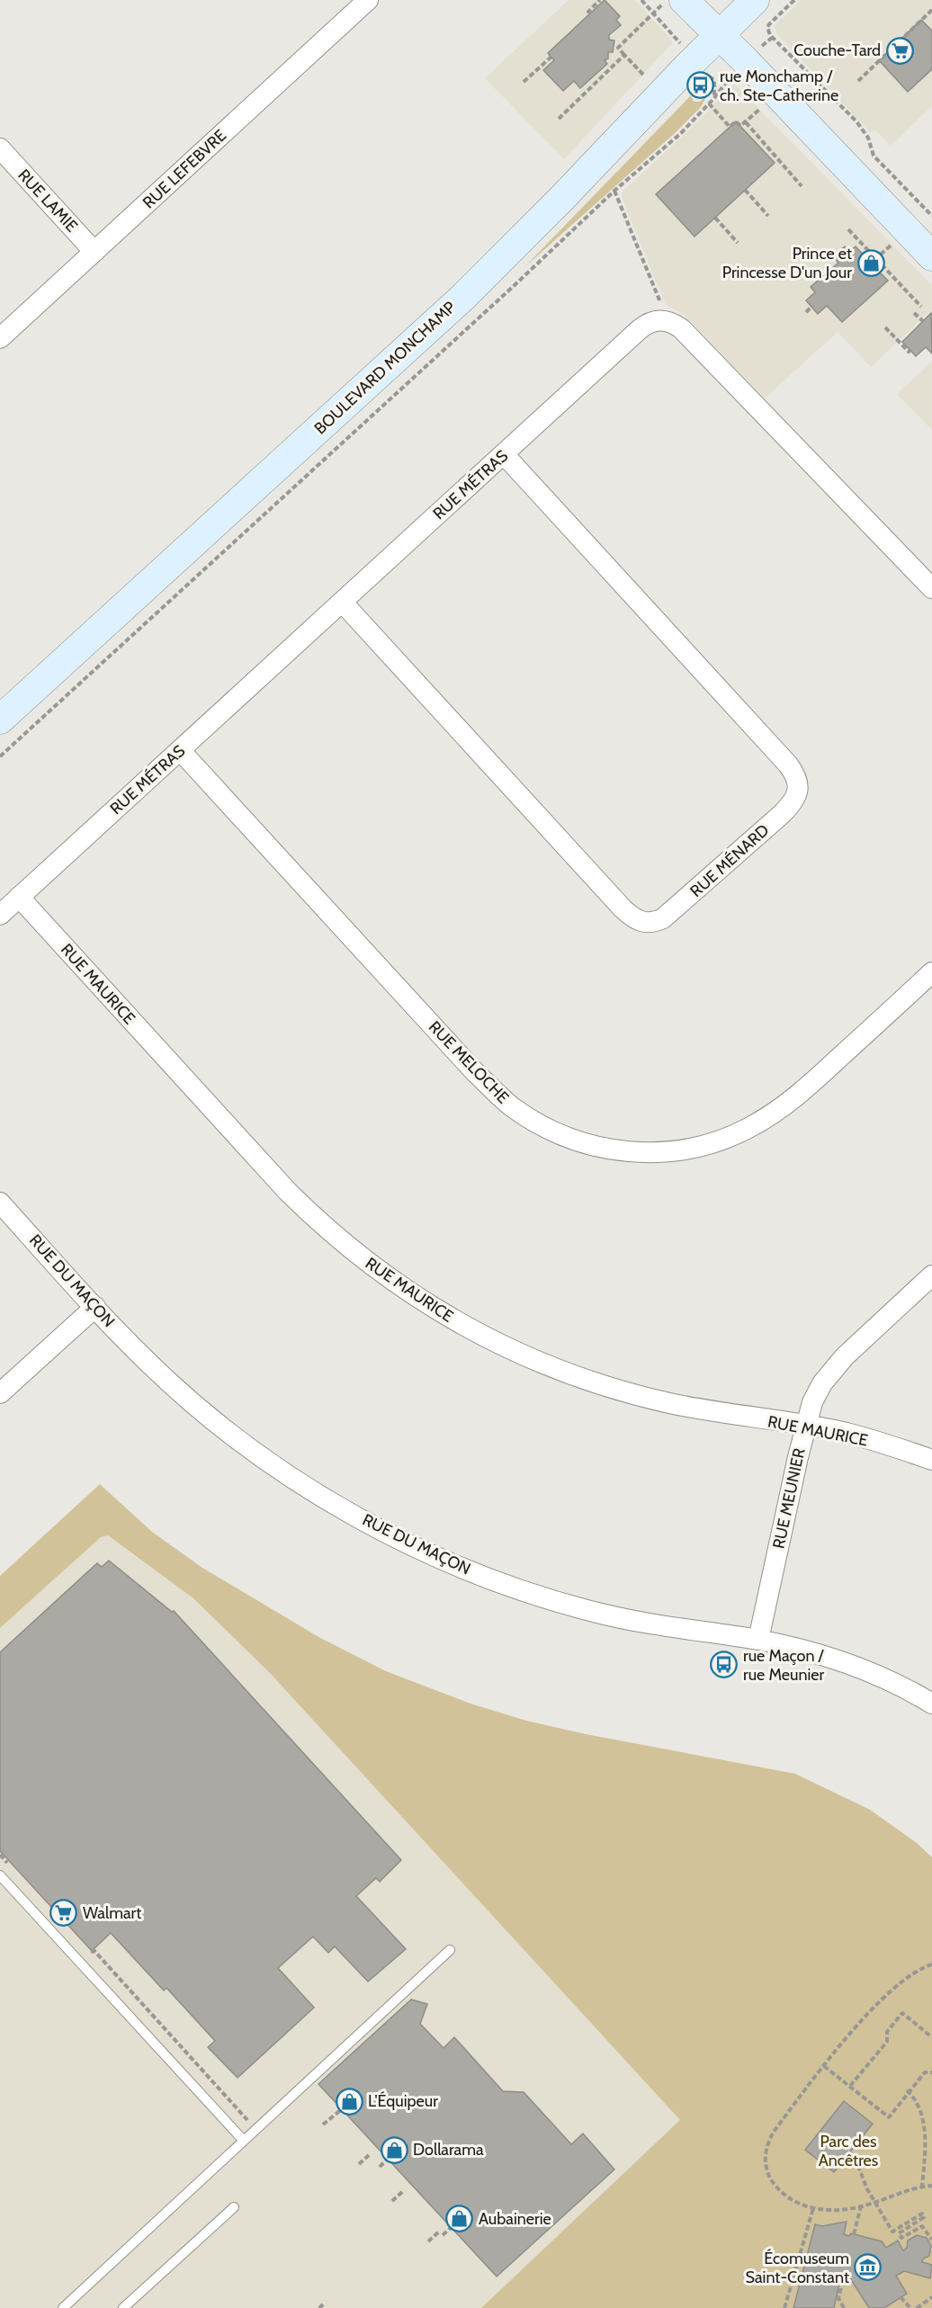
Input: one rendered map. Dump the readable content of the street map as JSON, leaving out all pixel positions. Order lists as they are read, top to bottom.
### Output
{
  "streets": {
    "street": [
      "RUE LEFEBVRE",
      "RUE LAMIE",
      "BOULEVARD MONCHAMP",
      "RUE MÉTRAS",
      "RUE MÉNARD",
      "RUE MAURICE",
      "RUE MELOCHE",
      "RUE DU MAÇON",
      "RUE MEUNIER"
    ]
  },
  "crossings": [
    ["RUE LEFEBVRE", "RUE LAMIE"],
    ["RUE MÉTRAS", "RUE MÉNARD"],
    ["RUE MÉTRAS", "RUE MAURICE"],
    ["RUE MÉTRAS", "RUE MELOCHE"],
    ["RUE MAURICE", "RUE MEUNIER"],
    ["RUE DU MAÇON", "RUE MEUNIER"]
  ],
  "parks": ["Parc des Ancêtres"],
  "places": {
    "supermarket": ["Couche-Tard", "Walmart"],
    "bus stop": ["rue Monchamp / ch. Ste-Catherine", "rue Maçon / rue Meunier"],
    "shop": [
      "Prince et Princesse D'un Jour",
      "L'Équipeur",
      "Dollarama",
      "Aubainerie"
    ],
    "museum": ["Écomuseum Saint-Constant"]
  }
}
